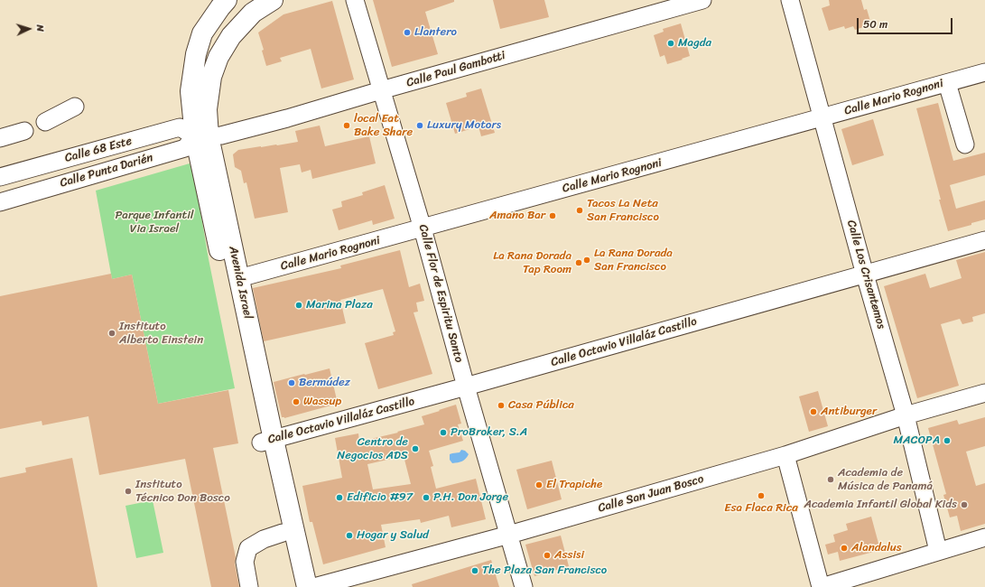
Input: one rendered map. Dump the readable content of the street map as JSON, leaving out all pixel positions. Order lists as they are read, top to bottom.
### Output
{
  "streets": {
    "main road": ["Avenida Israel"],
    "street": [
      "Calle Paul Gambotti",
      "Calle Mario Rognoni",
      "Calle 68 Este",
      "Calle Punta Darién",
      "Calle Los Crisantemos",
      "Calle Flor de Espiritu Santo",
      "Calle Octavio Villaláz Castillo",
      "Calle San Juan Bosco"
    ]
  },
  "crossings": [
    ["Calle Paul Gambotti", "Calle 68 Este"],
    ["Calle Paul Gambotti", "Calle Punta Darién"],
    ["Calle Paul Gambotti", "Avenida Israel"],
    ["Calle Paul Gambotti", "Calle Flor de Espiritu Santo"],
    ["Calle Mario Rognoni", "Calle Los Crisantemos"],
    ["Calle Mario Rognoni", "Avenida Israel"],
    ["Calle Mario Rognoni", "Calle Flor de Espiritu Santo"],
    ["Calle 68 Este", "Calle Punta Darién"],
    ["Calle 68 Este", "Avenida Israel"],
    ["Calle Punta Darién", "Avenida Israel"],
    ["Calle Los Crisantemos", "Calle Octavio Villaláz Castillo"],
    ["Calle Los Crisantemos", "Calle San Juan Bosco"],
    ["Avenida Israel", "Calle Octavio Villaláz Castillo"],
    ["Calle Flor de Espiritu Santo", "Calle Octavio Villaláz Castillo"],
    ["Calle Flor de Espiritu Santo", "Calle San Juan Bosco"]
  ],
  "parks": ["Parque Infantil Via Israel"],
  "places": [
    "Llantero",
    "Magda",
    "local Eat Bake Share",
    "Luxury Motors",
    "Tacos La Neta San Francisco",
    "Amano Bar",
    "La Rana Dorada San Francisco",
    "La Rana Dorada Tap Room",
    "Marina Plaza",
    "Instituto Alberto Einstein",
    "Bermúdez",
    "Wassup",
    "Casa Pública",
    "Antiburger",
    "ProBroker, S.A",
    "MACOPA",
    "Centro de Negocios ADS",
    "Academia de Música de Panamá",
    "El Trapiche",
    "Instituto Técnico Don Bosco",
    "Esa Flaca Rica",
    "Edificio #97",
    "P.H. Don Jorge",
    "Academia Infantil Global Kids",
    "Hogar y Salud",
    "Alandalus",
    "Assisi",
    "The Plaza San Francisco"
  ],
  "scale_bar": "50 m",
  "north": "right"
}
